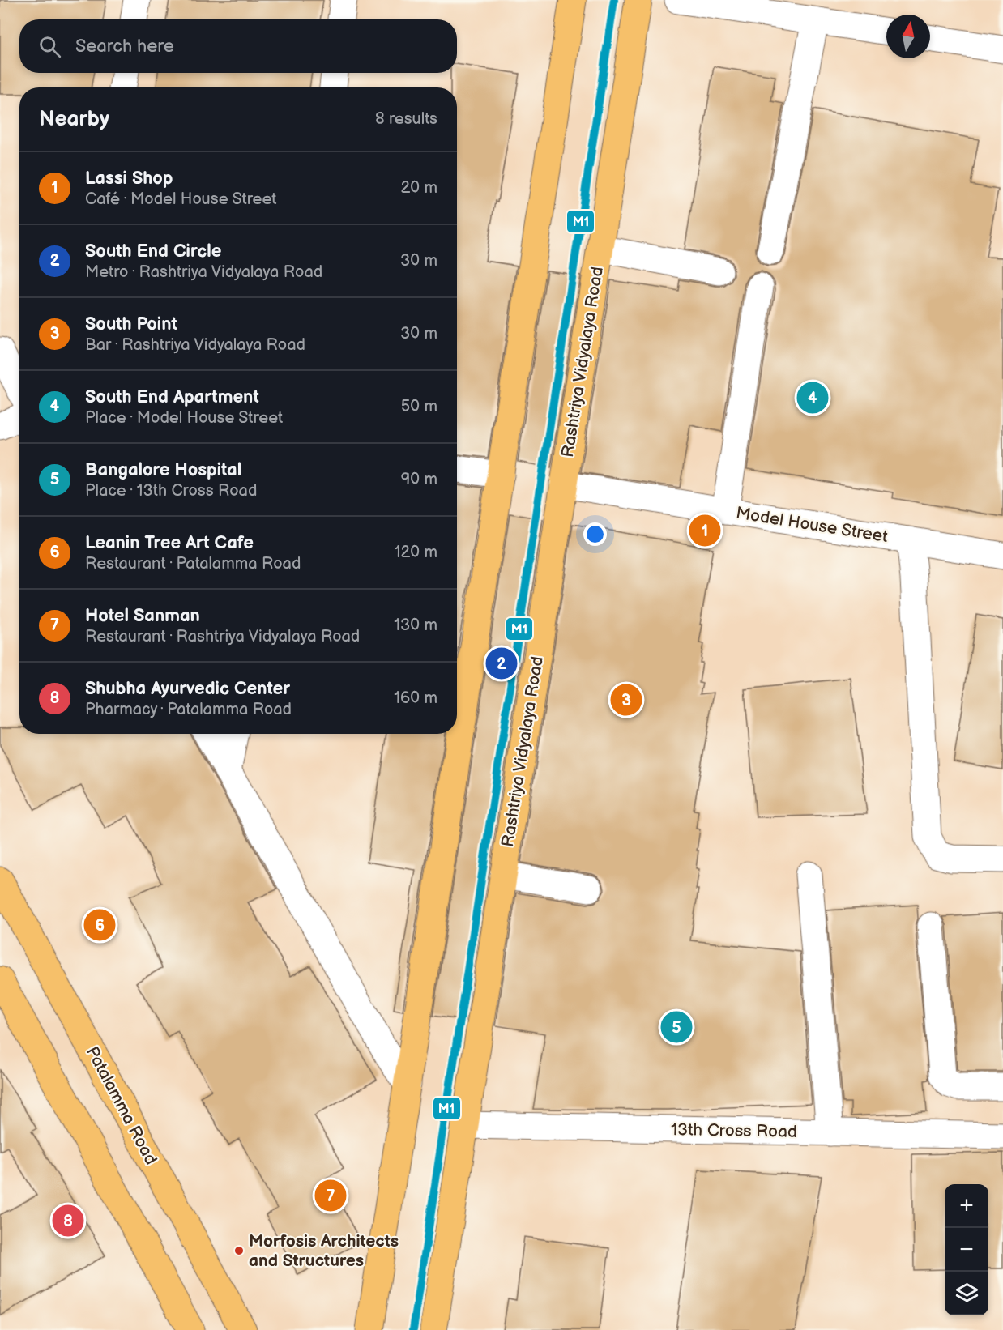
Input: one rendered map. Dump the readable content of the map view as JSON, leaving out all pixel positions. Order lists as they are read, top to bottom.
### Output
{
  "streets": {
    "main road": ["Rashtriya Vidyalaya Road", "Patalamma Road"],
    "street": ["Model House Street", "13th Cross Road"]
  },
  "crossings": [
    ["Rashtriya Vidyalaya Road", "Model House Street"],
    ["Rashtriya Vidyalaya Road", "13th Cross Road"]
  ],
  "places": ["Morfosis Architects and Structures"],
  "lines": ["transit line M1"],
  "north": "top",
  "page": {
    "search": "Search here",
    "heading": ["Nearby", "8 results"],
    "list": [
      {
        "mark": "1",
        "name": "Lassi Shop",
        "note": "Café · Model House Street",
        "value": "20 m"
      },
      {
        "mark": "2",
        "name": "South End Circle",
        "note": "Metro · Rashtriya Vidyalaya Road",
        "value": "30 m"
      },
      {
        "mark": "3",
        "name": "South Point",
        "note": "Bar · Rashtriya Vidyalaya Road",
        "value": "30 m"
      },
      {
        "mark": "4",
        "name": "South End Apartment",
        "note": "Place · Model House Street",
        "value": "50 m"
      },
      {
        "mark": "5",
        "name": "Bangalore Hospital",
        "note": "Place · 13th Cross Road",
        "value": "90 m"
      },
      {
        "mark": "6",
        "name": "Leanin Tree Art Cafe",
        "note": "Restaurant · Patalamma Road",
        "value": "120 m"
      },
      {
        "mark": "7",
        "name": "Hotel Sanman",
        "note": "Restaurant · Rashtriya Vidyalaya Road",
        "value": "130 m"
      },
      {
        "mark": "8",
        "name": "Shubha Ayurvedic Center",
        "note": "Pharmacy · Patalamma Road",
        "value": "160 m"
      }
    ],
    "pins": [
      "4",
      "1",
      "2",
      "3",
      "6",
      "5",
      "7",
      "8"
    ],
    "map_buttons": ["+", "−"]
  }
}
